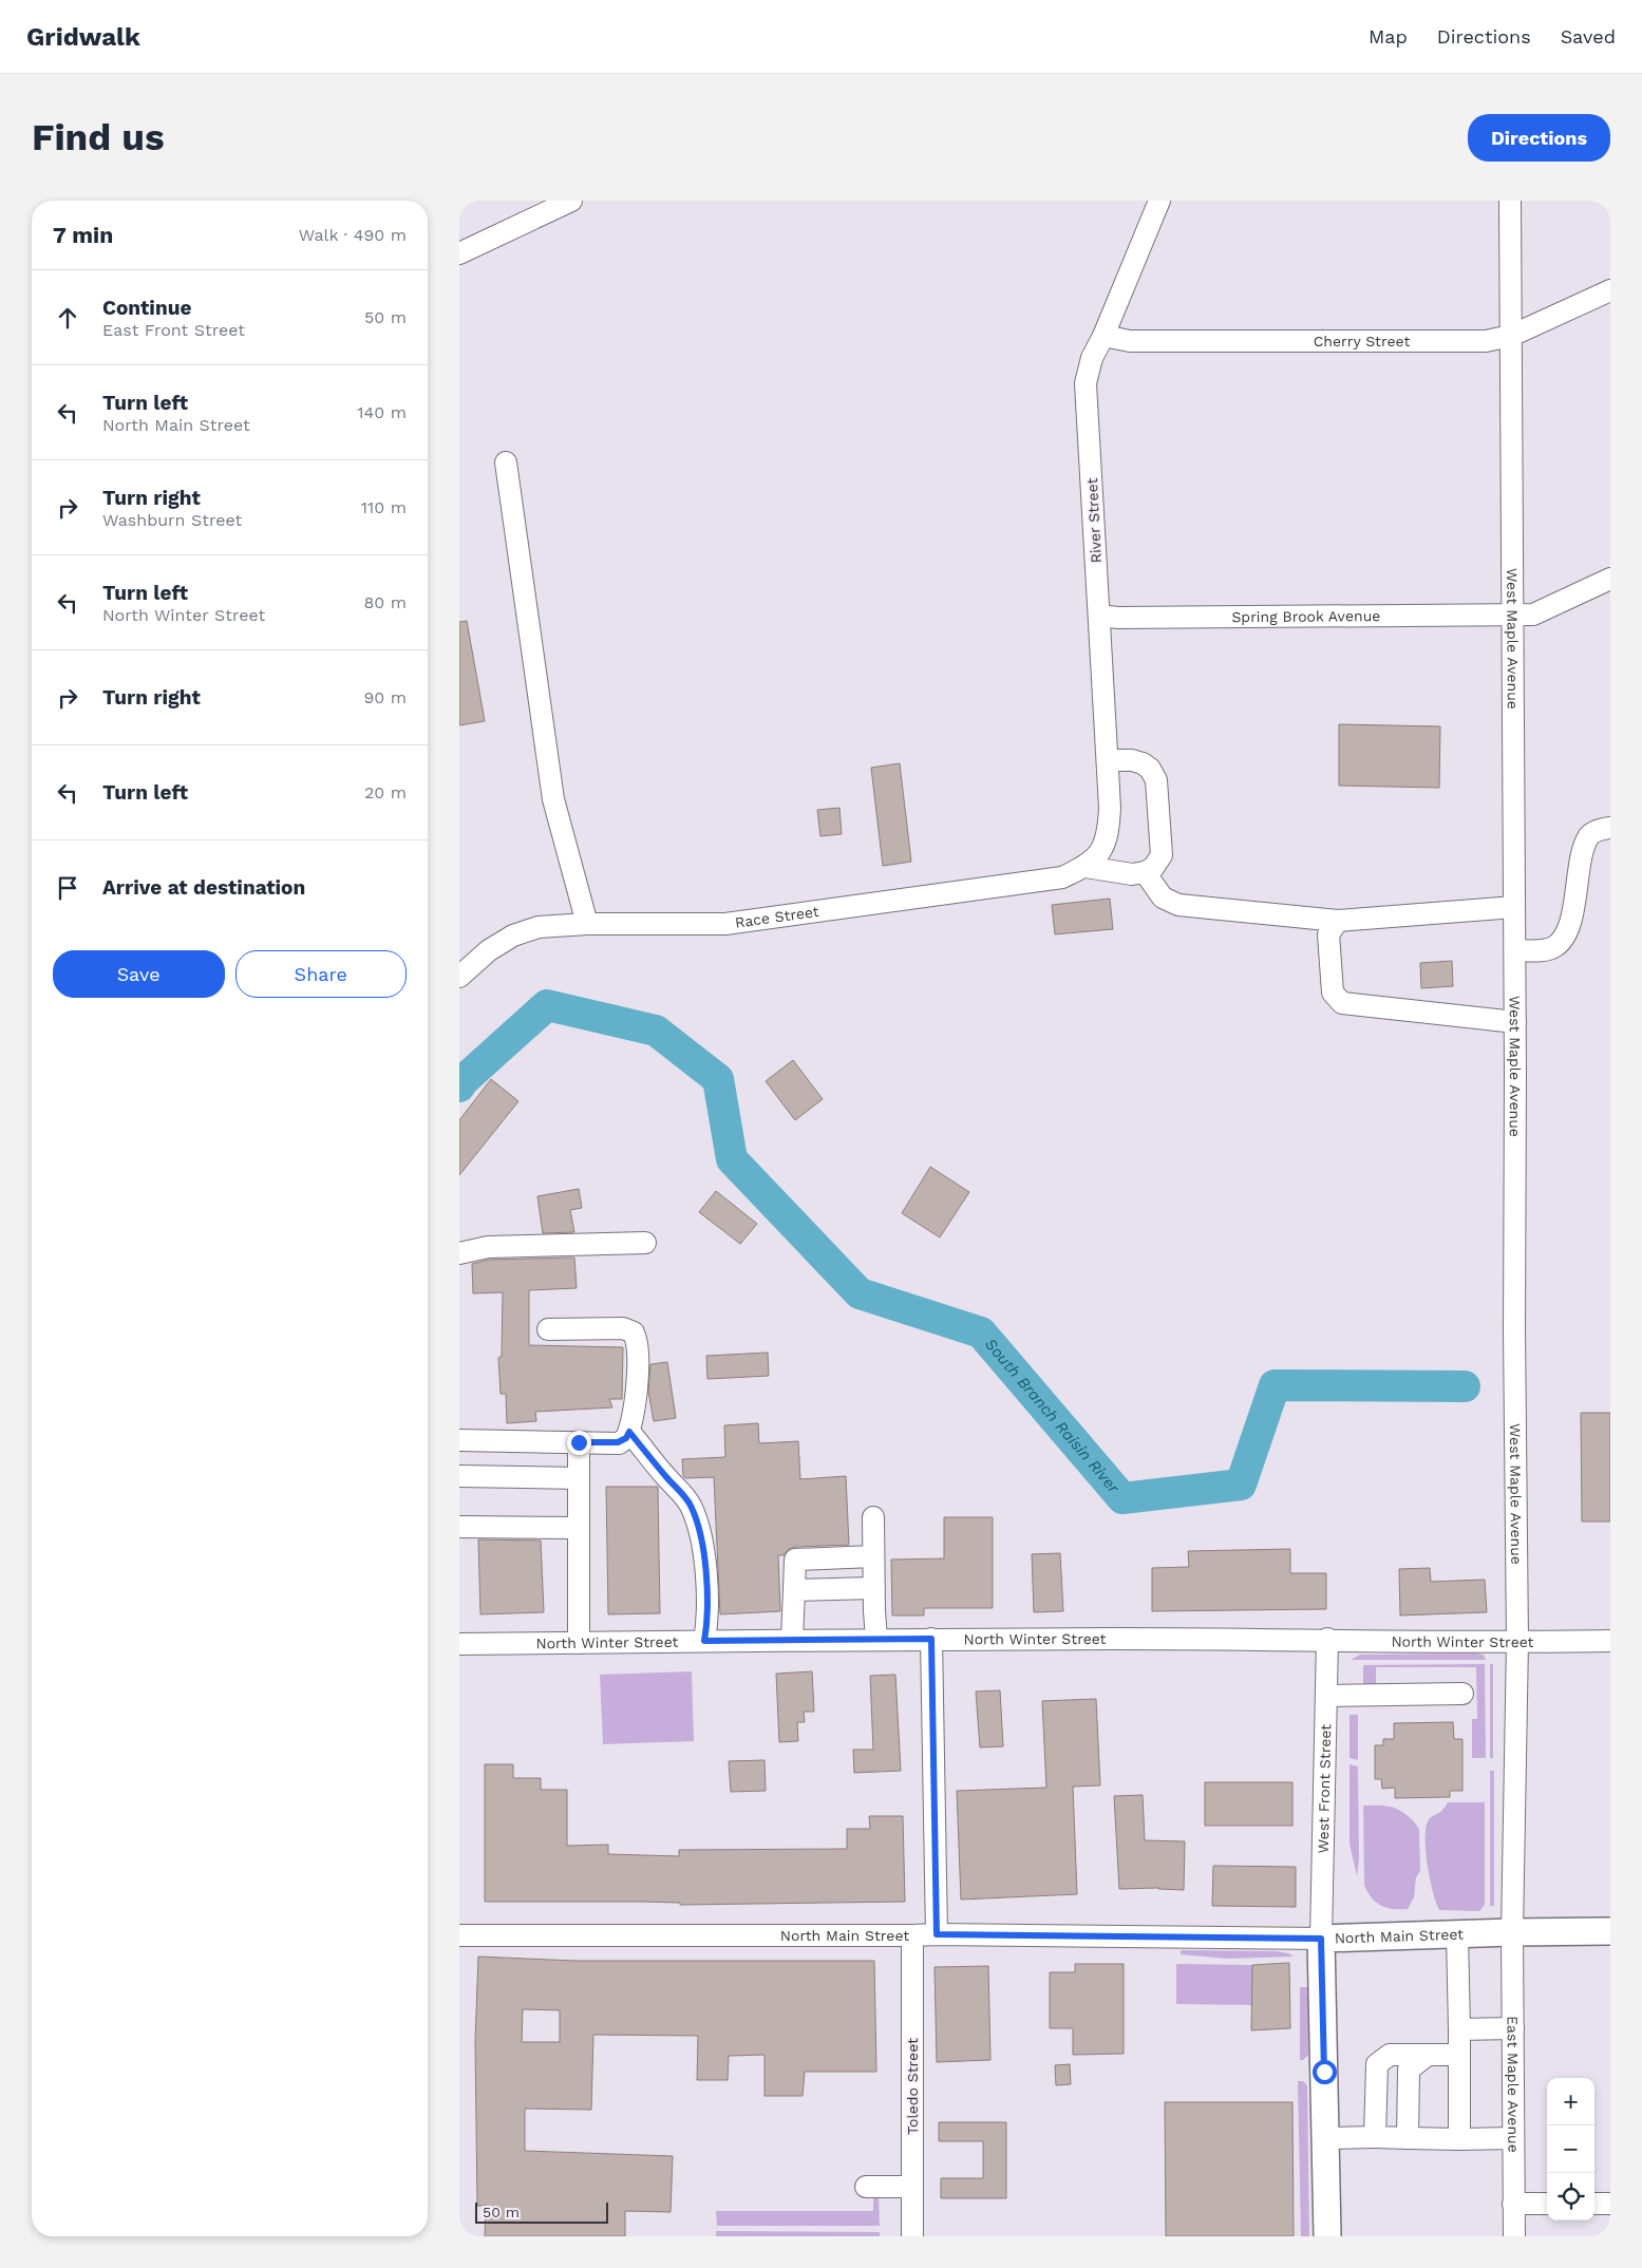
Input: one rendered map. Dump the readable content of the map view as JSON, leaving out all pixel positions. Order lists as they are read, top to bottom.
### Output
{
  "streets": {
    "main road": ["North Main Street"],
    "street": [
      "Cherry Street",
      "River Street",
      "Spring Brook Avenue",
      "West Maple Avenue",
      "Race Street",
      "North Winter Street",
      "West Front Street",
      "East Maple Avenue",
      "Toledo Street"
    ]
  },
  "crossings": [
    ["Cherry Street", "River Street"],
    ["Cherry Street", "West Maple Avenue"],
    ["River Street", "Spring Brook Avenue"],
    ["River Street", "Race Street"],
    ["Spring Brook Avenue", "West Maple Avenue"],
    ["West Maple Avenue", "North Winter Street"],
    ["West Maple Avenue", "North Main Street"],
    ["West Maple Avenue", "East Maple Avenue"],
    ["North Winter Street", "West Front Street"],
    ["West Front Street", "North Main Street"],
    ["North Main Street", "East Maple Avenue"],
    ["North Main Street", "Toledo Street"]
  ],
  "water": ["South Branch Raisin River"],
  "scale_bar": "50 m",
  "page": {
    "header": "Gridwalk",
    "nav": ["Map", "Directions", "Saved"],
    "buttons": [
      "Directions",
      ["Save", "Share"]
    ],
    "title": "Find us",
    "heading": ["7 min", "Walk · 490 m"],
    "list": [
      ["Continue", "East Front Street", "50 m"],
      ["Turn left", "North Main Street", "140 m"],
      ["Turn right", "Washburn Street", "110 m"],
      ["Turn left", "North Winter Street", "80 m"],
      ["Turn right", "90 m"],
      ["Turn left", "20 m"],
      "Arrive at destination"
    ],
    "map_buttons": ["+", "−"],
    "scale": "50 m"
  }
}
